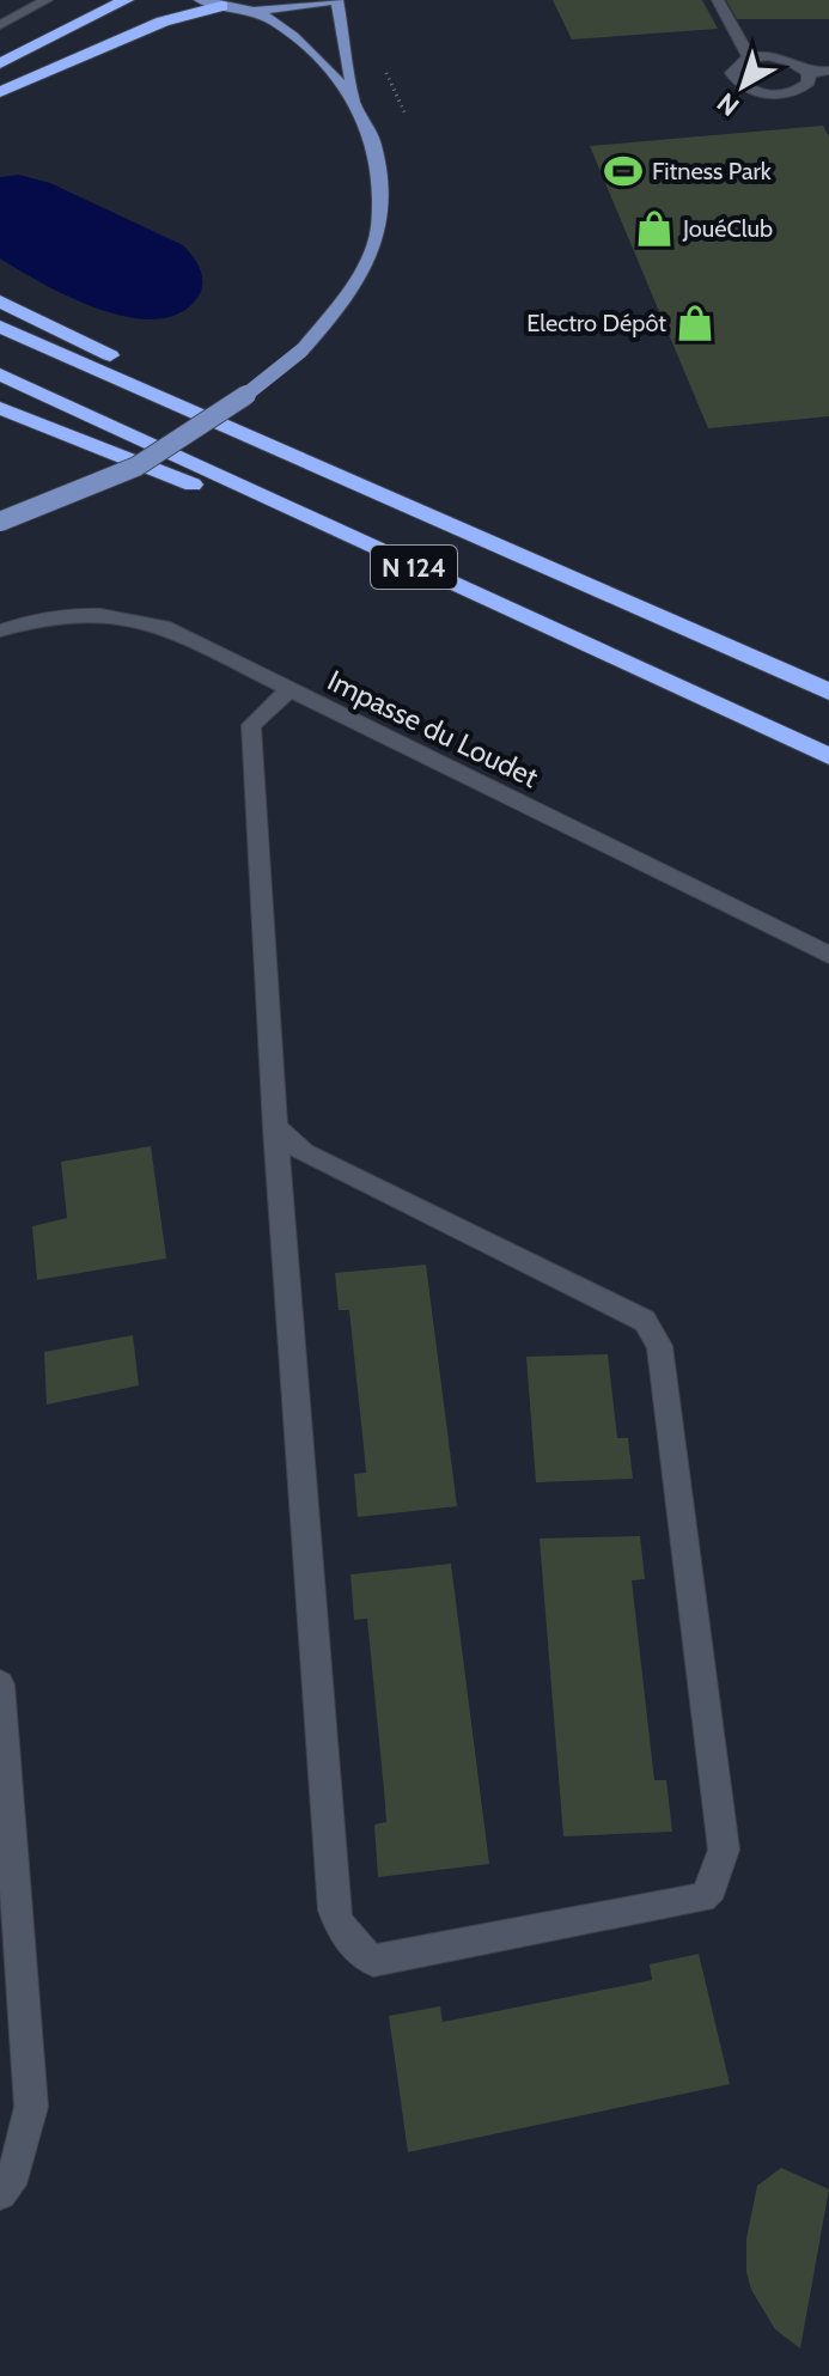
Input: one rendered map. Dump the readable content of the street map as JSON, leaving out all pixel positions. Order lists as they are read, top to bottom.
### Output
{
  "streets": {
    "highway": ["N 124"],
    "street": ["Impasse du Loudet"]
  },
  "places": {
    "sports": ["Fitness Park"],
    "shop": ["JouéClub", "Electro Dépôt"]
  },
  "north": "bottom left"
}
